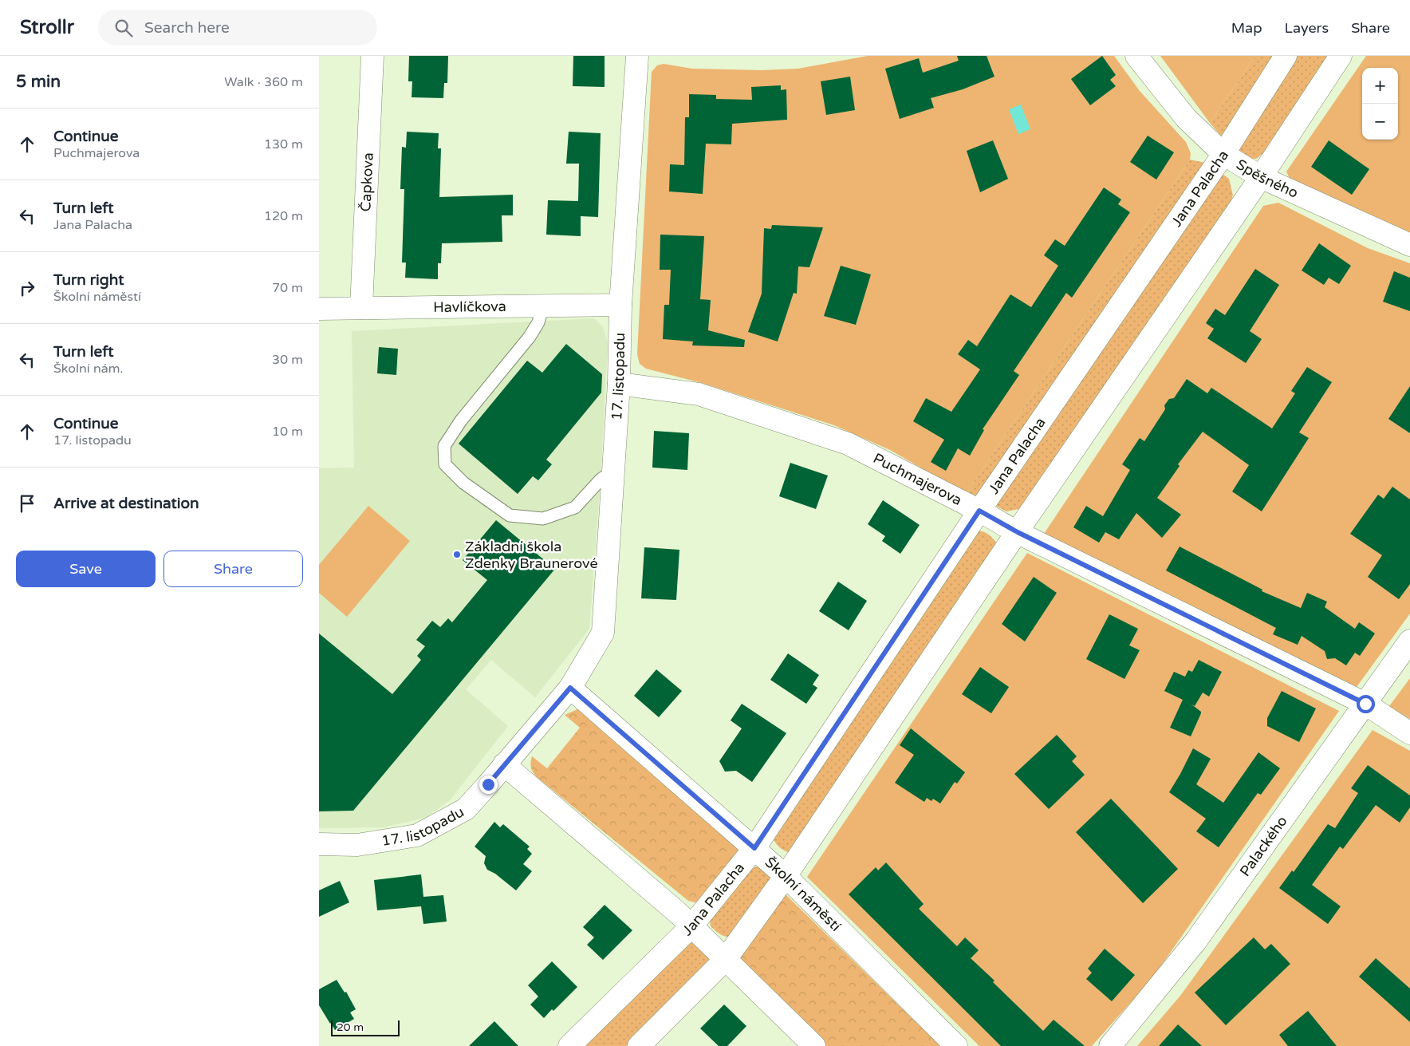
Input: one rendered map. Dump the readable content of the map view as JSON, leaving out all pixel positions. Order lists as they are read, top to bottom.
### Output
{
  "streets": {
    "street": [
      "Spěšného",
      "Čapkova",
      "Jana Palacha",
      "Havlíčkova",
      "17. listopadu",
      "Puchmajerova",
      "Palackého",
      "Školní náměstí"
    ]
  },
  "crossings": [
    ["Spěšného", "Jana Palacha"],
    ["Čapkova", "Havlíčkova"],
    ["Jana Palacha", "Puchmajerova"],
    ["Jana Palacha", "Školní náměstí"],
    ["Havlíčkova", "17. listopadu"],
    ["17. listopadu", "Puchmajerova"],
    ["17. listopadu", "Školní náměstí"],
    ["Puchmajerova", "Palackého"]
  ],
  "places": ["Základní škola Zdenky Braunerové"],
  "scale_bar": "20 m",
  "page": {
    "header": "Strollr",
    "search": "Search here",
    "nav": ["Map", "Layers", "Share"],
    "heading": ["5 min", "Walk · 360 m"],
    "map_buttons": ["+", "−"],
    "list": [
      ["Continue", "Puchmajerova", "130 m"],
      ["Turn left", "Jana Palacha", "120 m"],
      ["Turn right", "Školní náměstí", "70 m"],
      ["Turn left", "Školní nám.", "30 m"],
      ["Continue", "17. listopadu", "10 m"],
      "Arrive at destination"
    ],
    "buttons": ["Save", "Share"],
    "scale": "20 m"
  }
}
